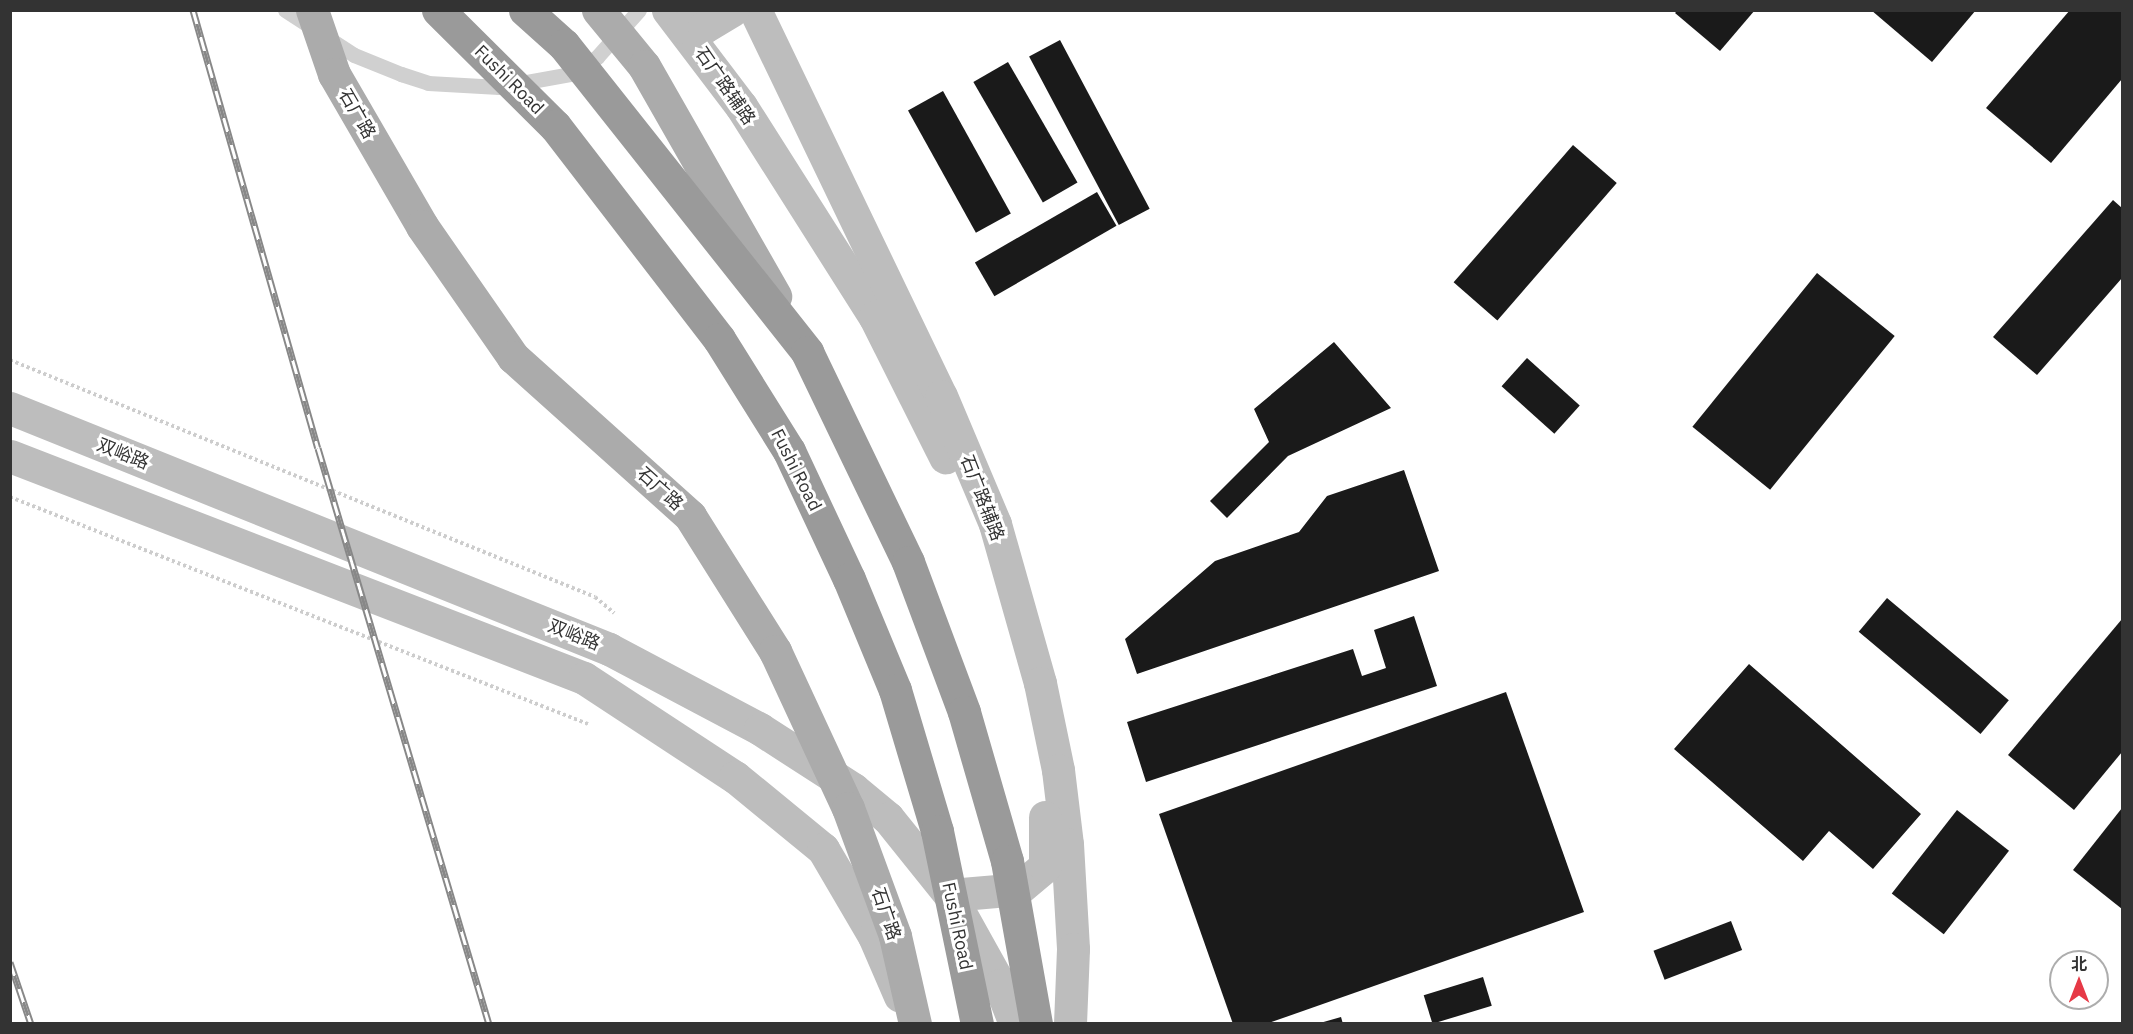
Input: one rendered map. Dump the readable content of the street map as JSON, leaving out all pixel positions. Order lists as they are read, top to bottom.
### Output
{
  "streets": {
    "highway": ["Fushi Road"],
    "main road": ["石广路"],
    "street": ["石广路辅路", "双峪路"]
  },
  "crossings": [
    ["石广路辅路", "双峪路"],
    ["石广路", "双峪路"]
  ],
  "north": "top"
}
